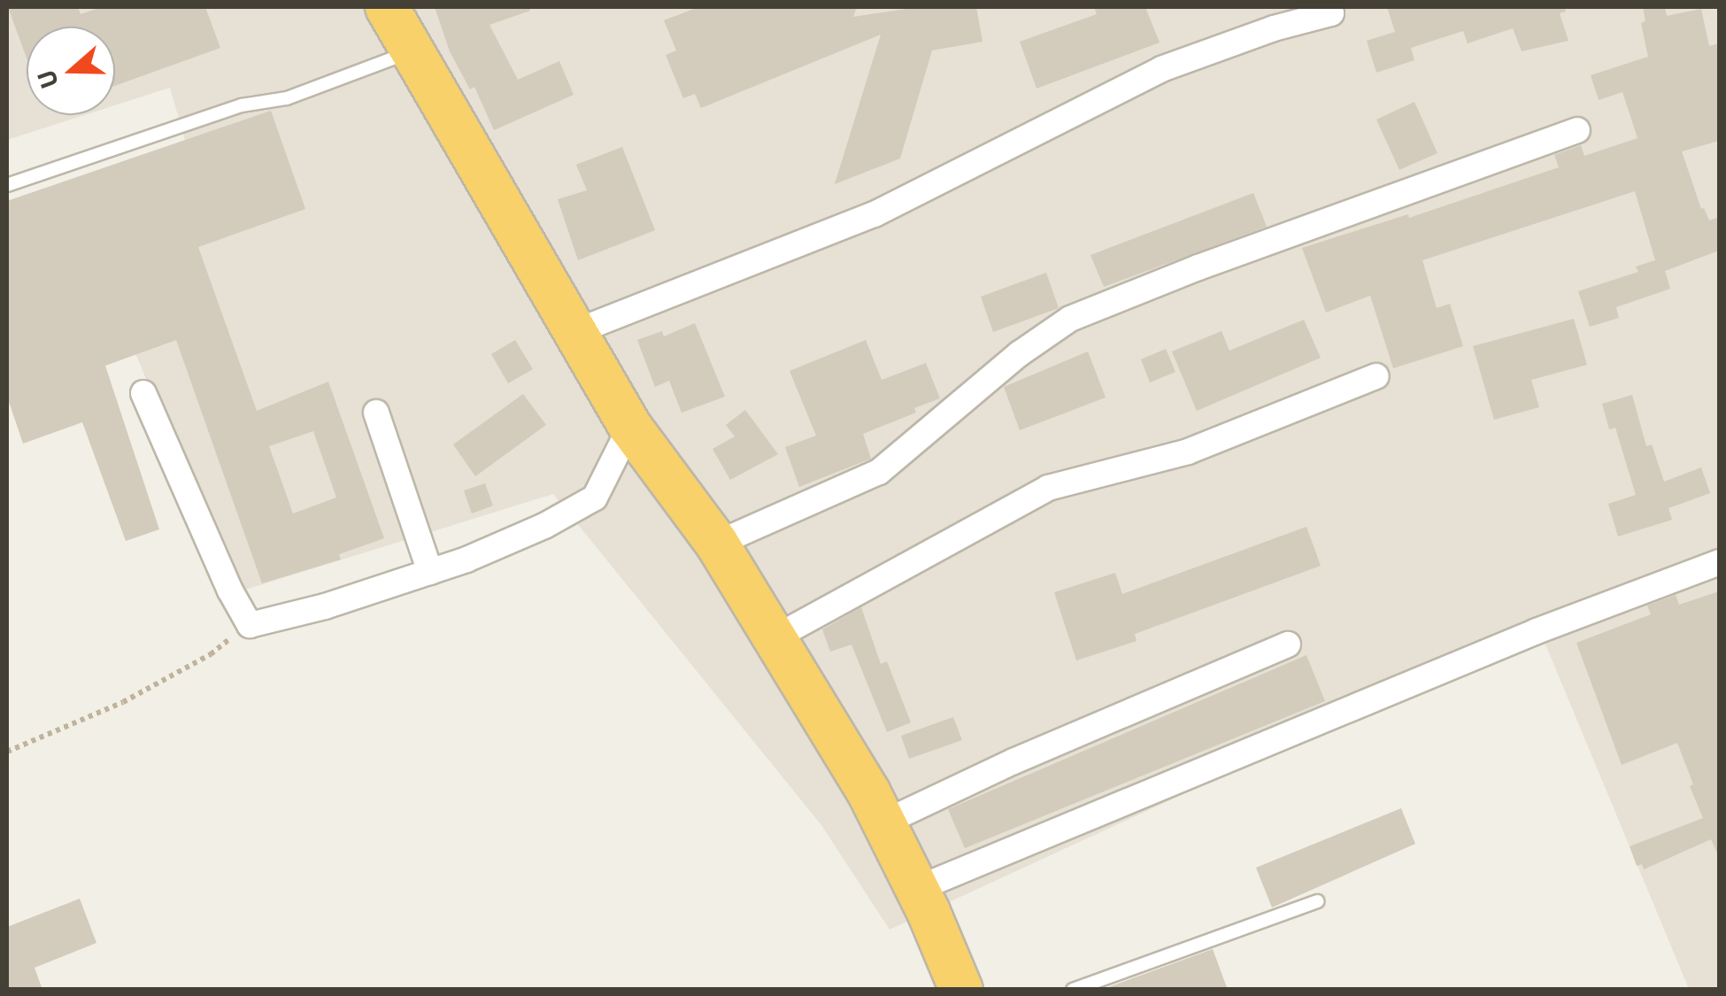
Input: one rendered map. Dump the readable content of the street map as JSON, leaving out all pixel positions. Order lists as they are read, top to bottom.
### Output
{
  "north": "left"
}
